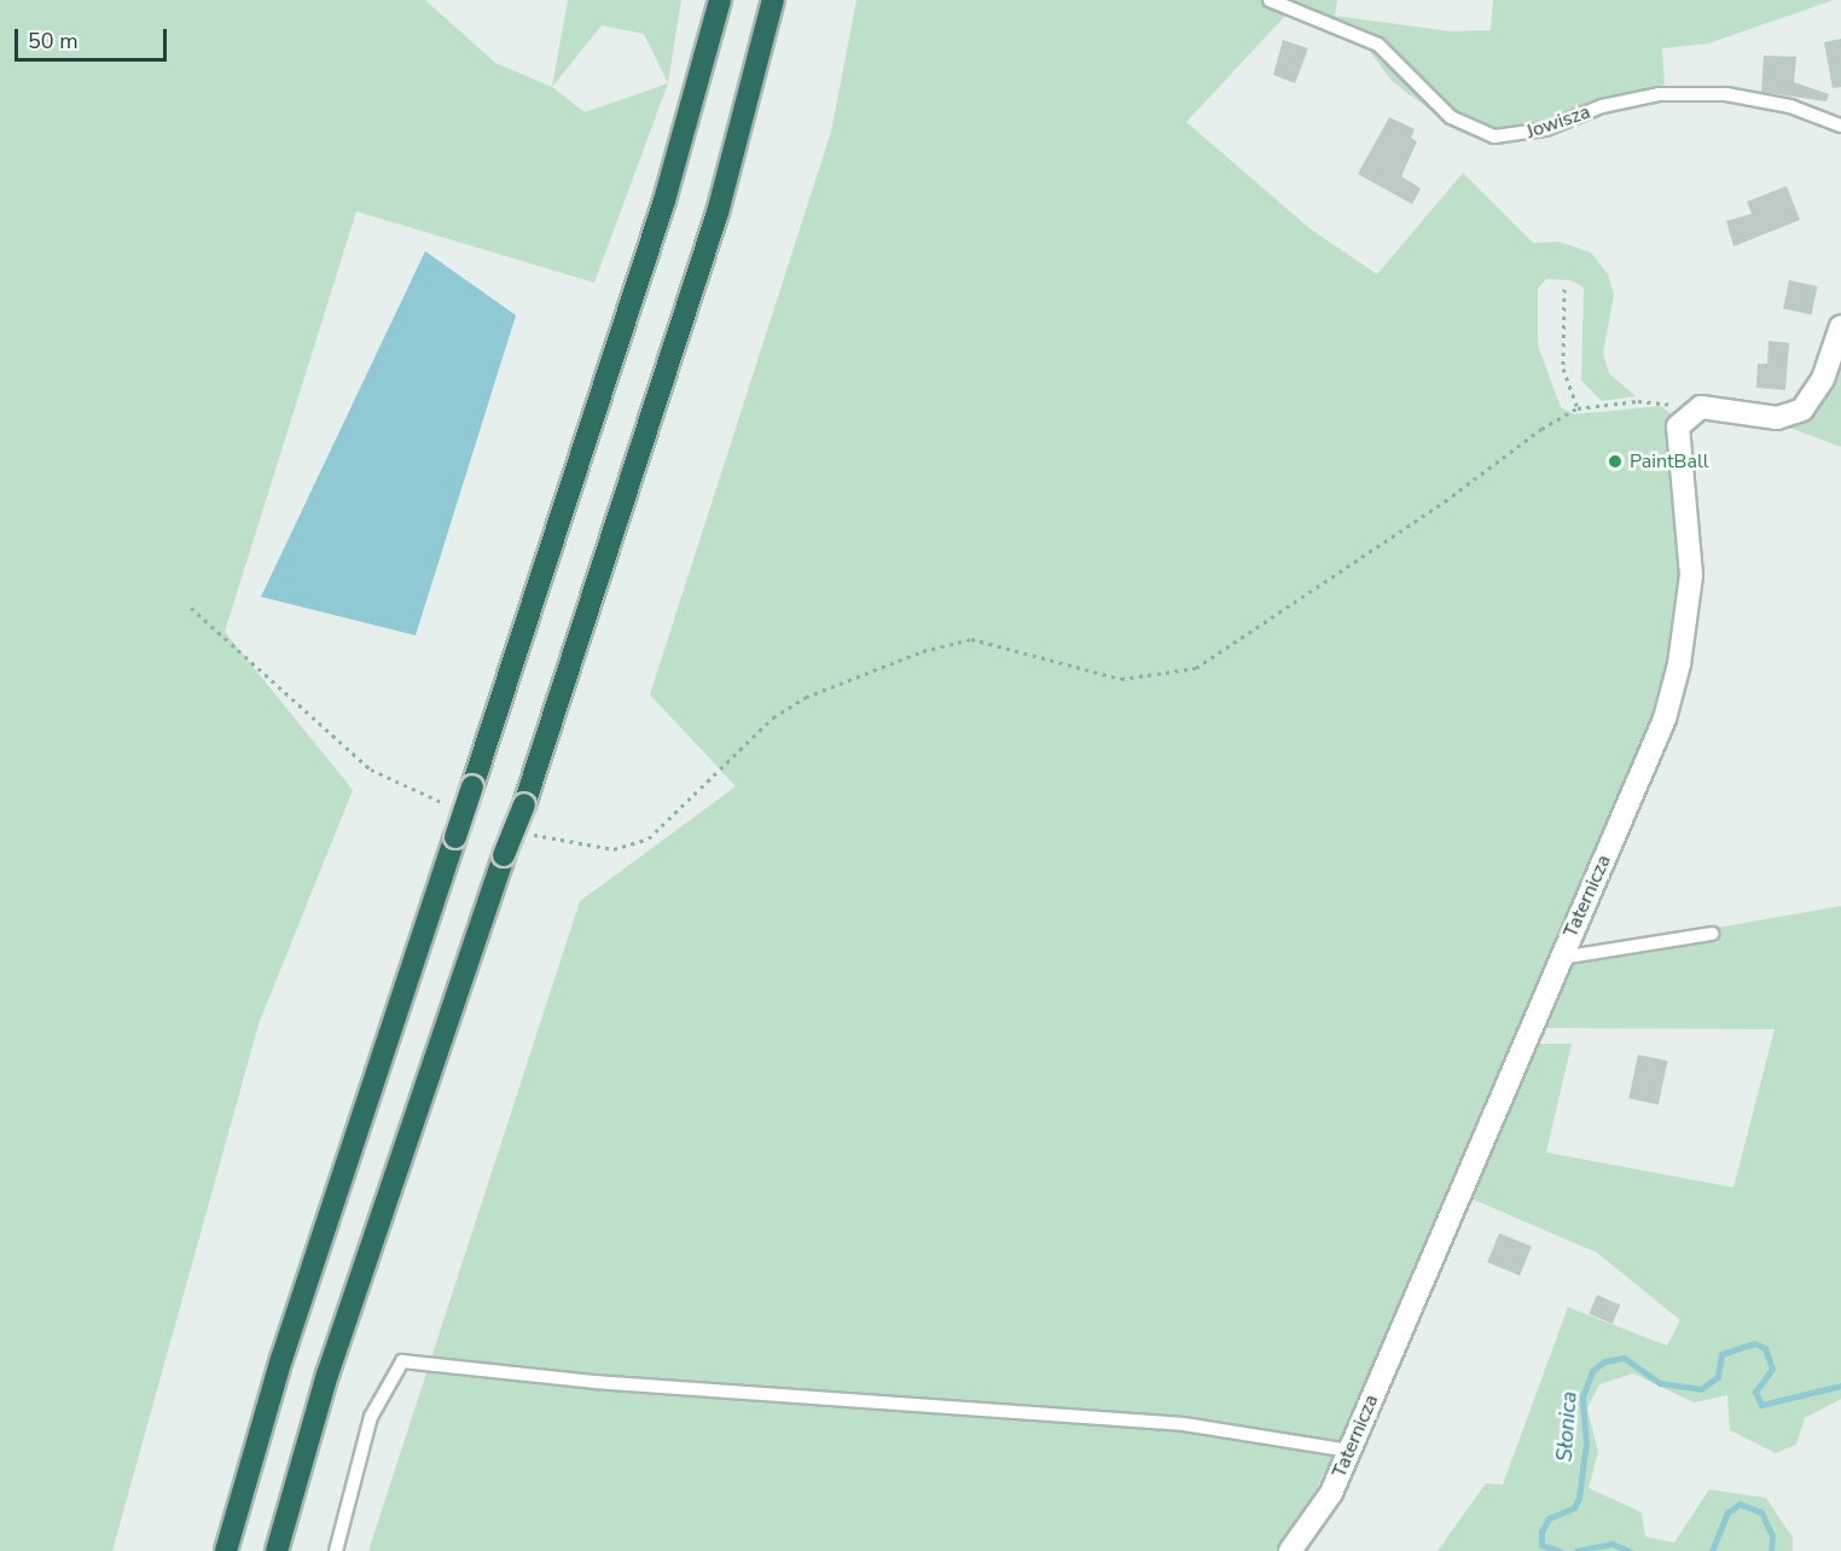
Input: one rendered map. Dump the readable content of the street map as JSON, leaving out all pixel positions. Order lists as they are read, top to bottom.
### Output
{
  "streets": {
    "street": ["Taternicza"],
    "lane": ["Jowisza"]
  },
  "water": ["Słonica"],
  "places": ["PaintBall"],
  "scale_bar": "50 m"
}
